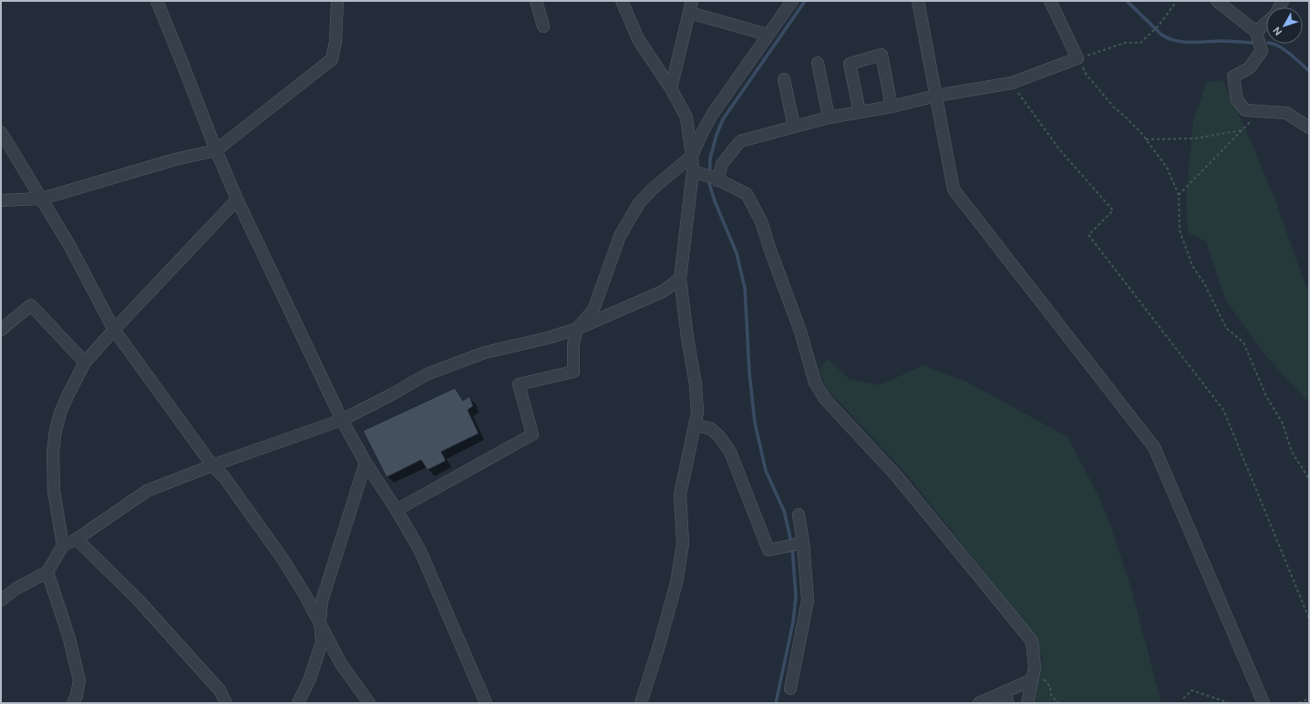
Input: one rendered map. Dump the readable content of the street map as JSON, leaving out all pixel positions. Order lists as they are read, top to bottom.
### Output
{
  "north": "bottom left"
}
